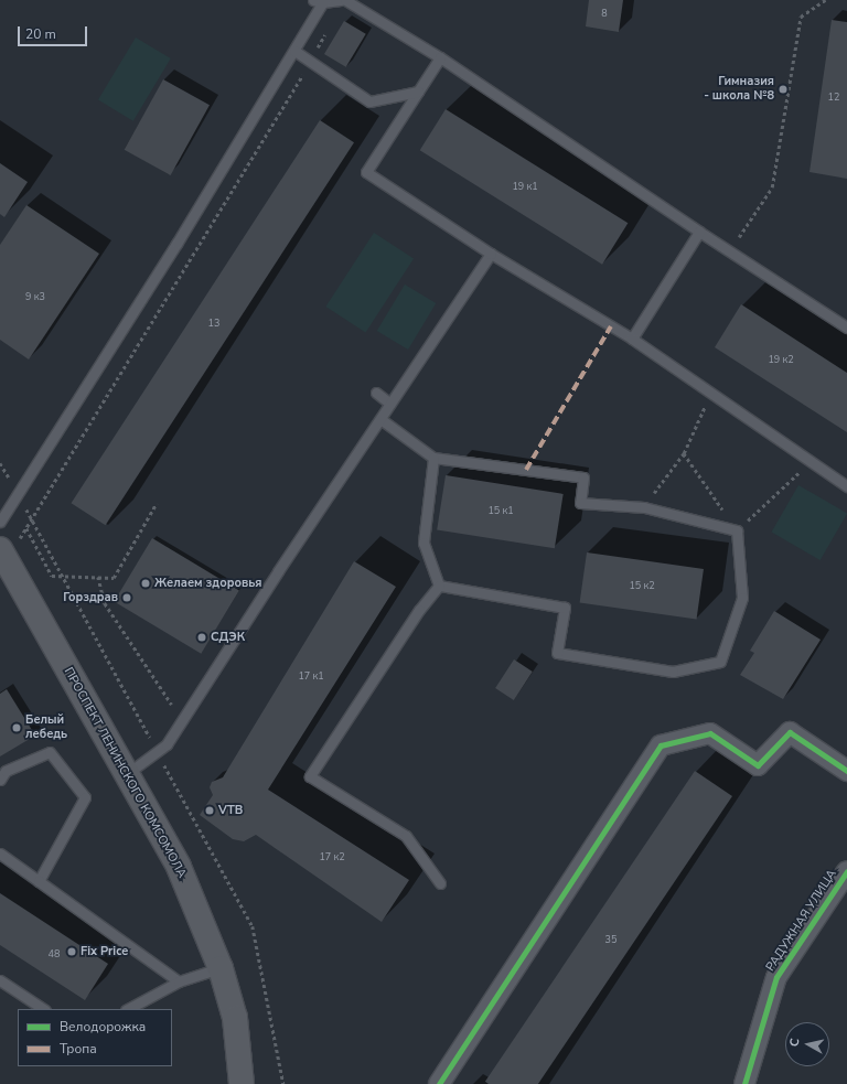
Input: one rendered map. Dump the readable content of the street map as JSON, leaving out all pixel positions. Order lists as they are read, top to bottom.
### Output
{
  "streets": {
    "main road": ["ПРОСПЕКТ ЛЕНИНСКОГО КОМСОМОЛА"],
    "street": ["РАДУЖНАЯ УЛИЦА"]
  },
  "places": [
    "Гимназия - школа №8",
    "Желаем здоровья",
    "Горздрав",
    "СДЭК",
    "Белый лебедь",
    "VTB",
    "Fix Price"
  ],
  "house_numbers": [
    "8",
    "12",
    "19 к1",
    "9 к3",
    "13",
    "19 к2",
    "15 к1",
    "15 к2",
    "17 к1",
    "17 к2",
    "35",
    "48"
  ],
  "legend": ["Велодорожка", "Тропа"],
  "scale_bar": "20 m",
  "north": "left"
}
